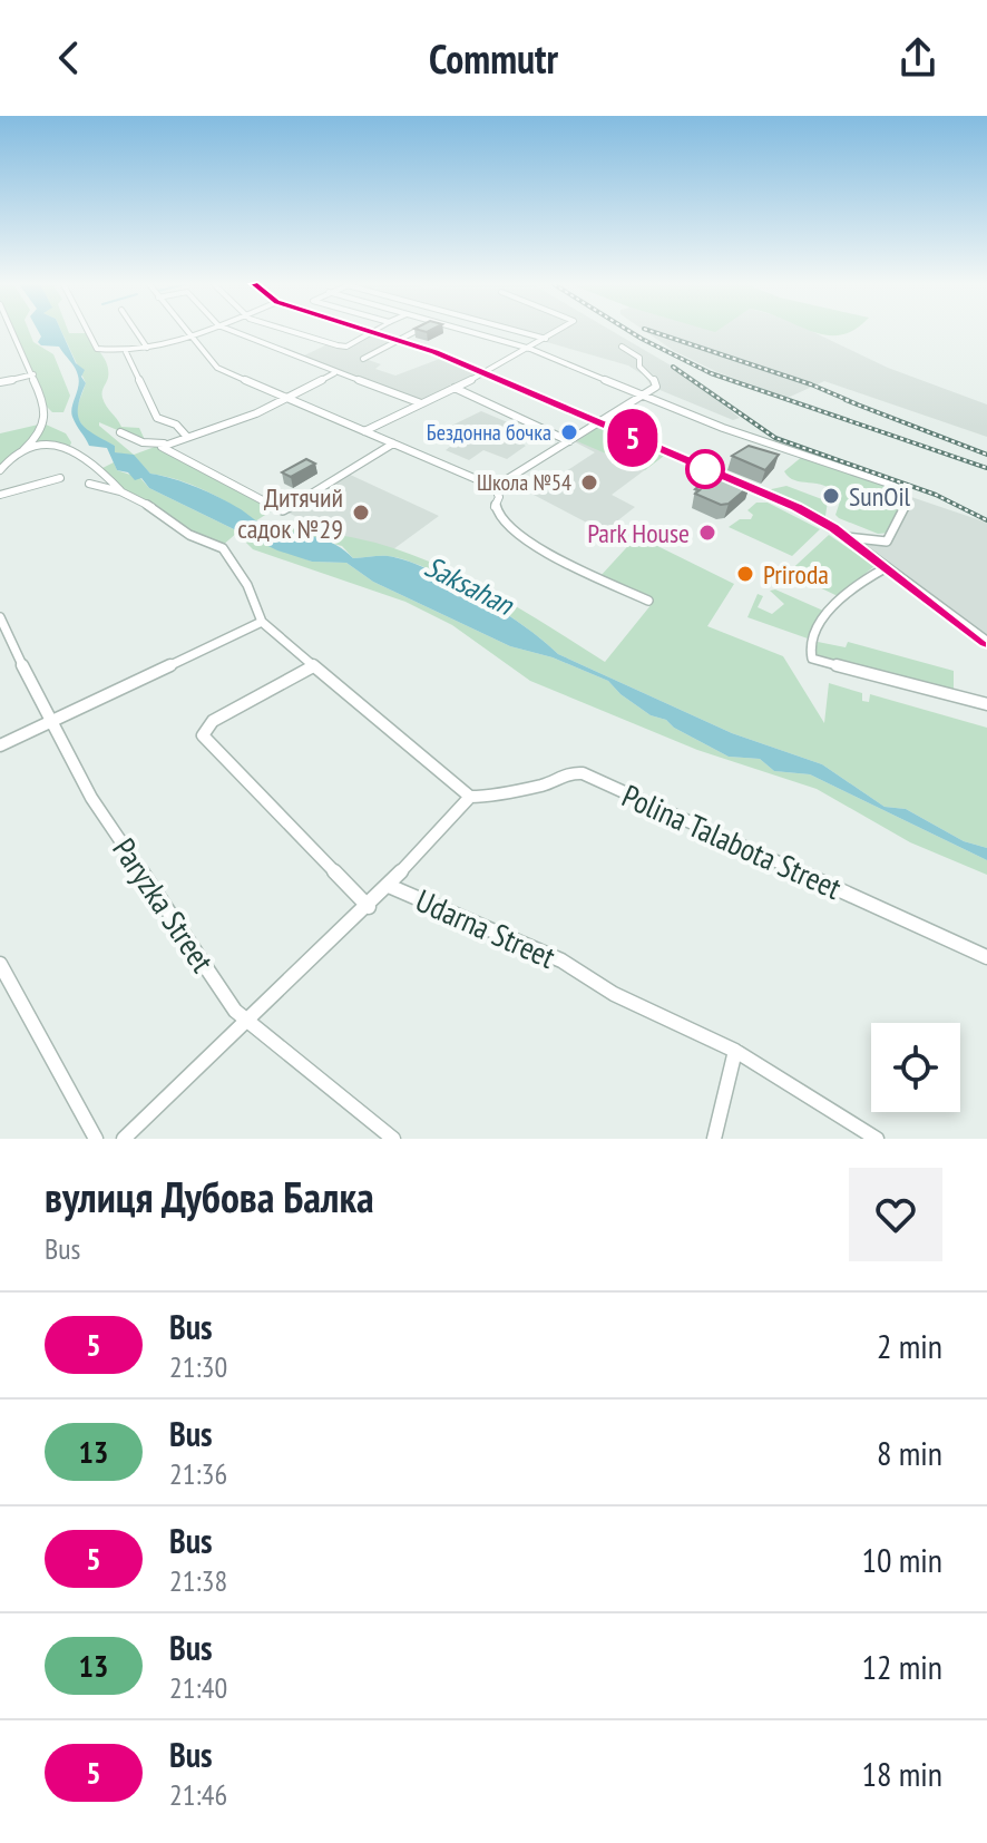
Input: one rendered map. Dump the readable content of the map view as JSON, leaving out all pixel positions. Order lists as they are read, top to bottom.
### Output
{
  "streets": {
    "street": ["Polina Talabota Street", "Paryzka Street", "Udarna Street"]
  },
  "crossings": [
    ["Polina Talabota Street", "Udarna Street"]
  ],
  "water": ["Saksahan"],
  "places": [
    "Бездонна бочка",
    "Школа №54",
    "SunOil",
    "Дитячий садок №29",
    "Park House",
    "Priroda"
  ],
  "lines": ["bus line 5"],
  "page": {
    "header": "Commutr",
    "on_map": "5",
    "heading": ["вулиця Дубова Балка", "Bus"],
    "list": [
      {
        "mark": "5",
        "name": "Bus",
        "note": "21:30",
        "value": "2 min"
      },
      {
        "mark": "13",
        "name": "Bus",
        "note": "21:36",
        "value": "8 min"
      },
      {
        "mark": "5",
        "name": "Bus",
        "note": "21:38",
        "value": "10 min"
      },
      {
        "mark": "13",
        "name": "Bus",
        "note": "21:40",
        "value": "12 min"
      },
      {
        "mark": "5",
        "name": "Bus",
        "note": "21:46",
        "value": "18 min"
      }
    ]
  }
}
